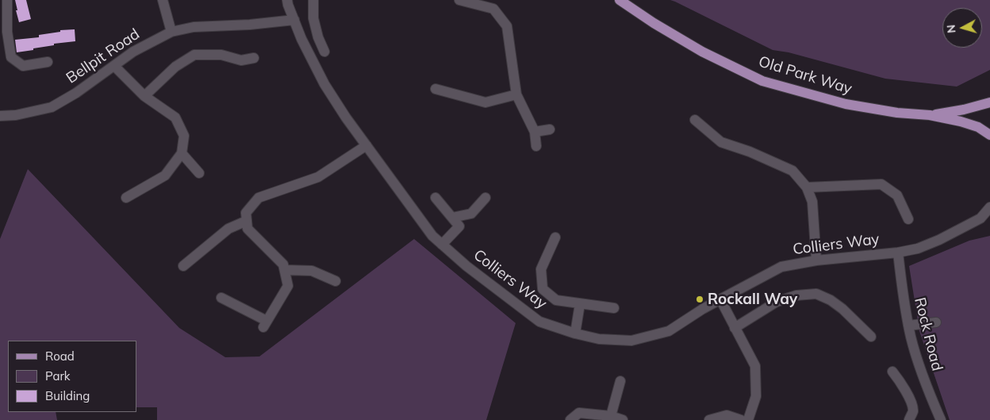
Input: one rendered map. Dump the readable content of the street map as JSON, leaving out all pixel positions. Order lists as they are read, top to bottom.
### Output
{
  "streets": {
    "main road": ["Old Park Way"],
    "street": ["Bellpit Road", "Colliers Way", "Rock Road"]
  },
  "crossings": [
    ["Bellpit Road", "Colliers Way"],
    ["Colliers Way", "Rock Road"]
  ],
  "places": ["Rockall Way"],
  "legend": ["Road", "Park", "Building"],
  "north": "left"
}
